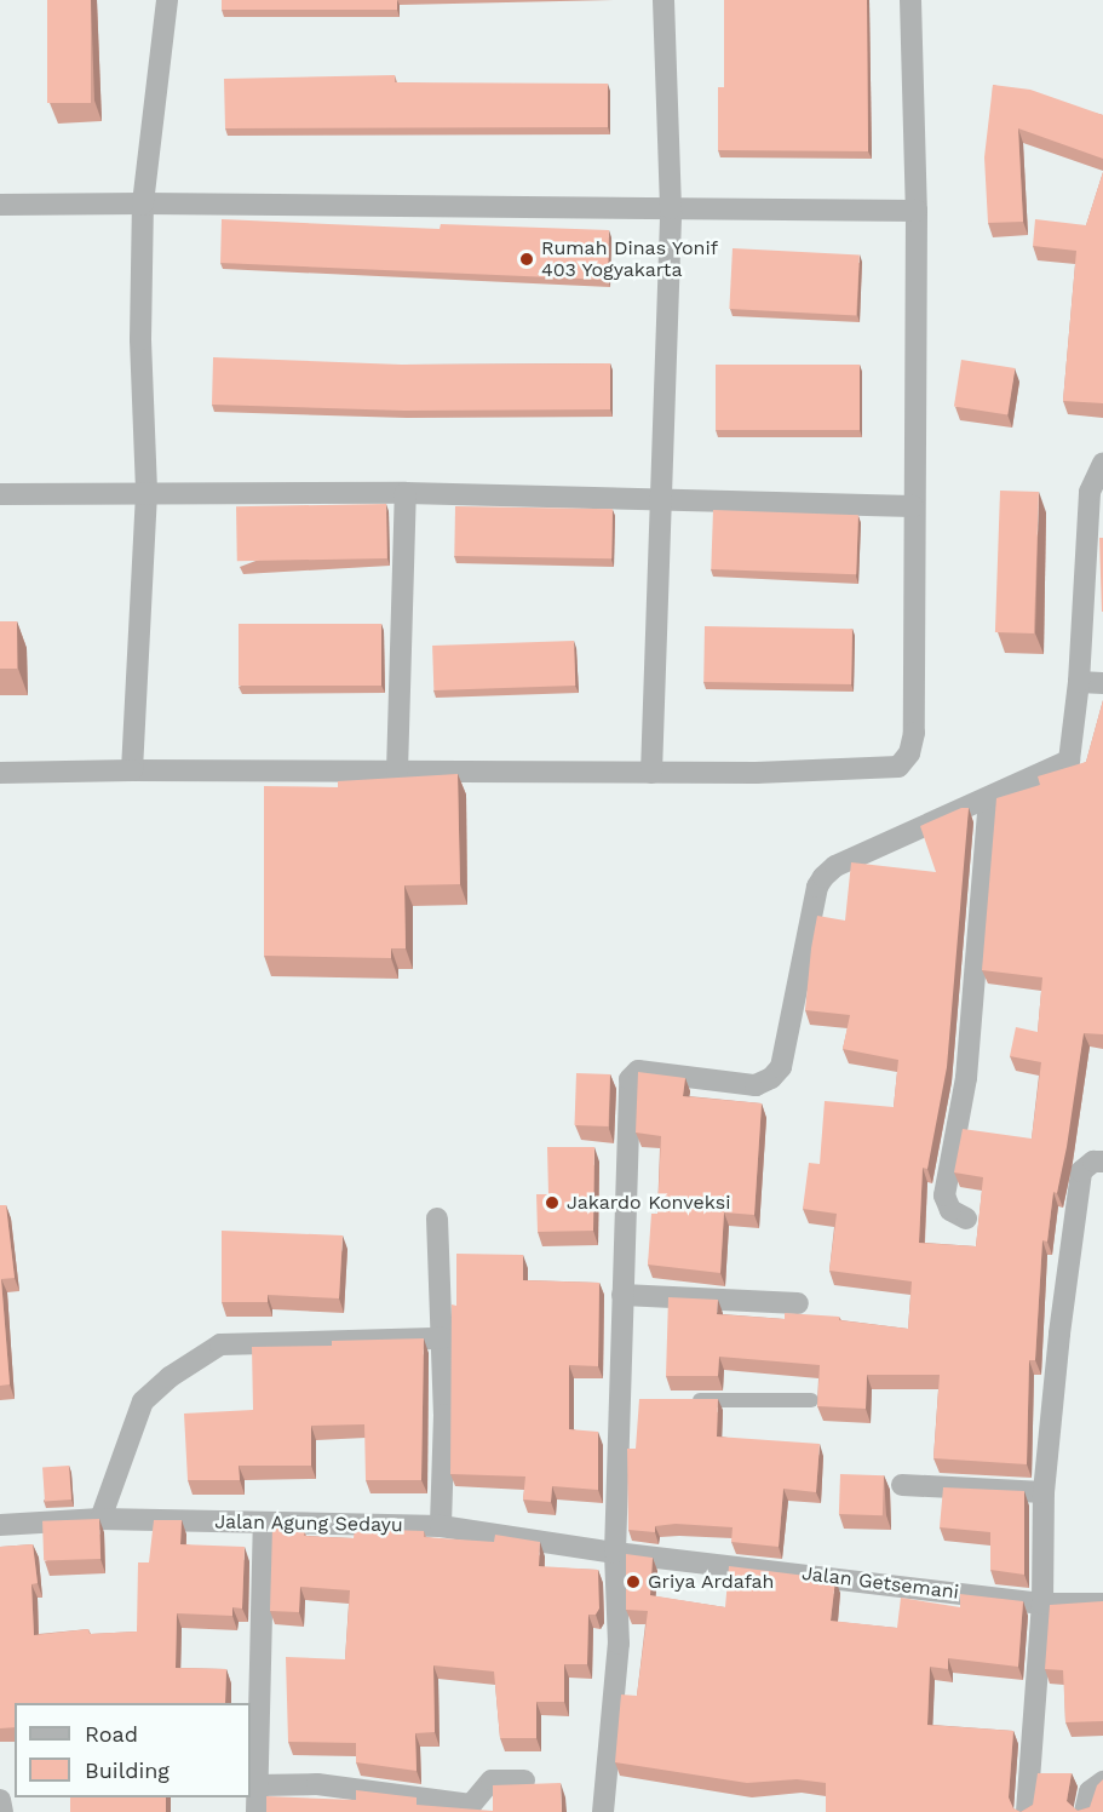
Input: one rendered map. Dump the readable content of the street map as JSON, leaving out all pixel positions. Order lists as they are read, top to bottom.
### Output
{
  "streets": {
    "street": ["Jalan Agung Sedayu", "Jalan Getsemani"]
  },
  "crossings": [
    ["Jalan Agung Sedayu", "Jalan Getsemani"]
  ],
  "places": ["Rumah Dinas Yonif 403 Yogyakarta", "Jakardo Konveksi", "Griya Ardafah"],
  "legend": ["Road", "Building"]
}
